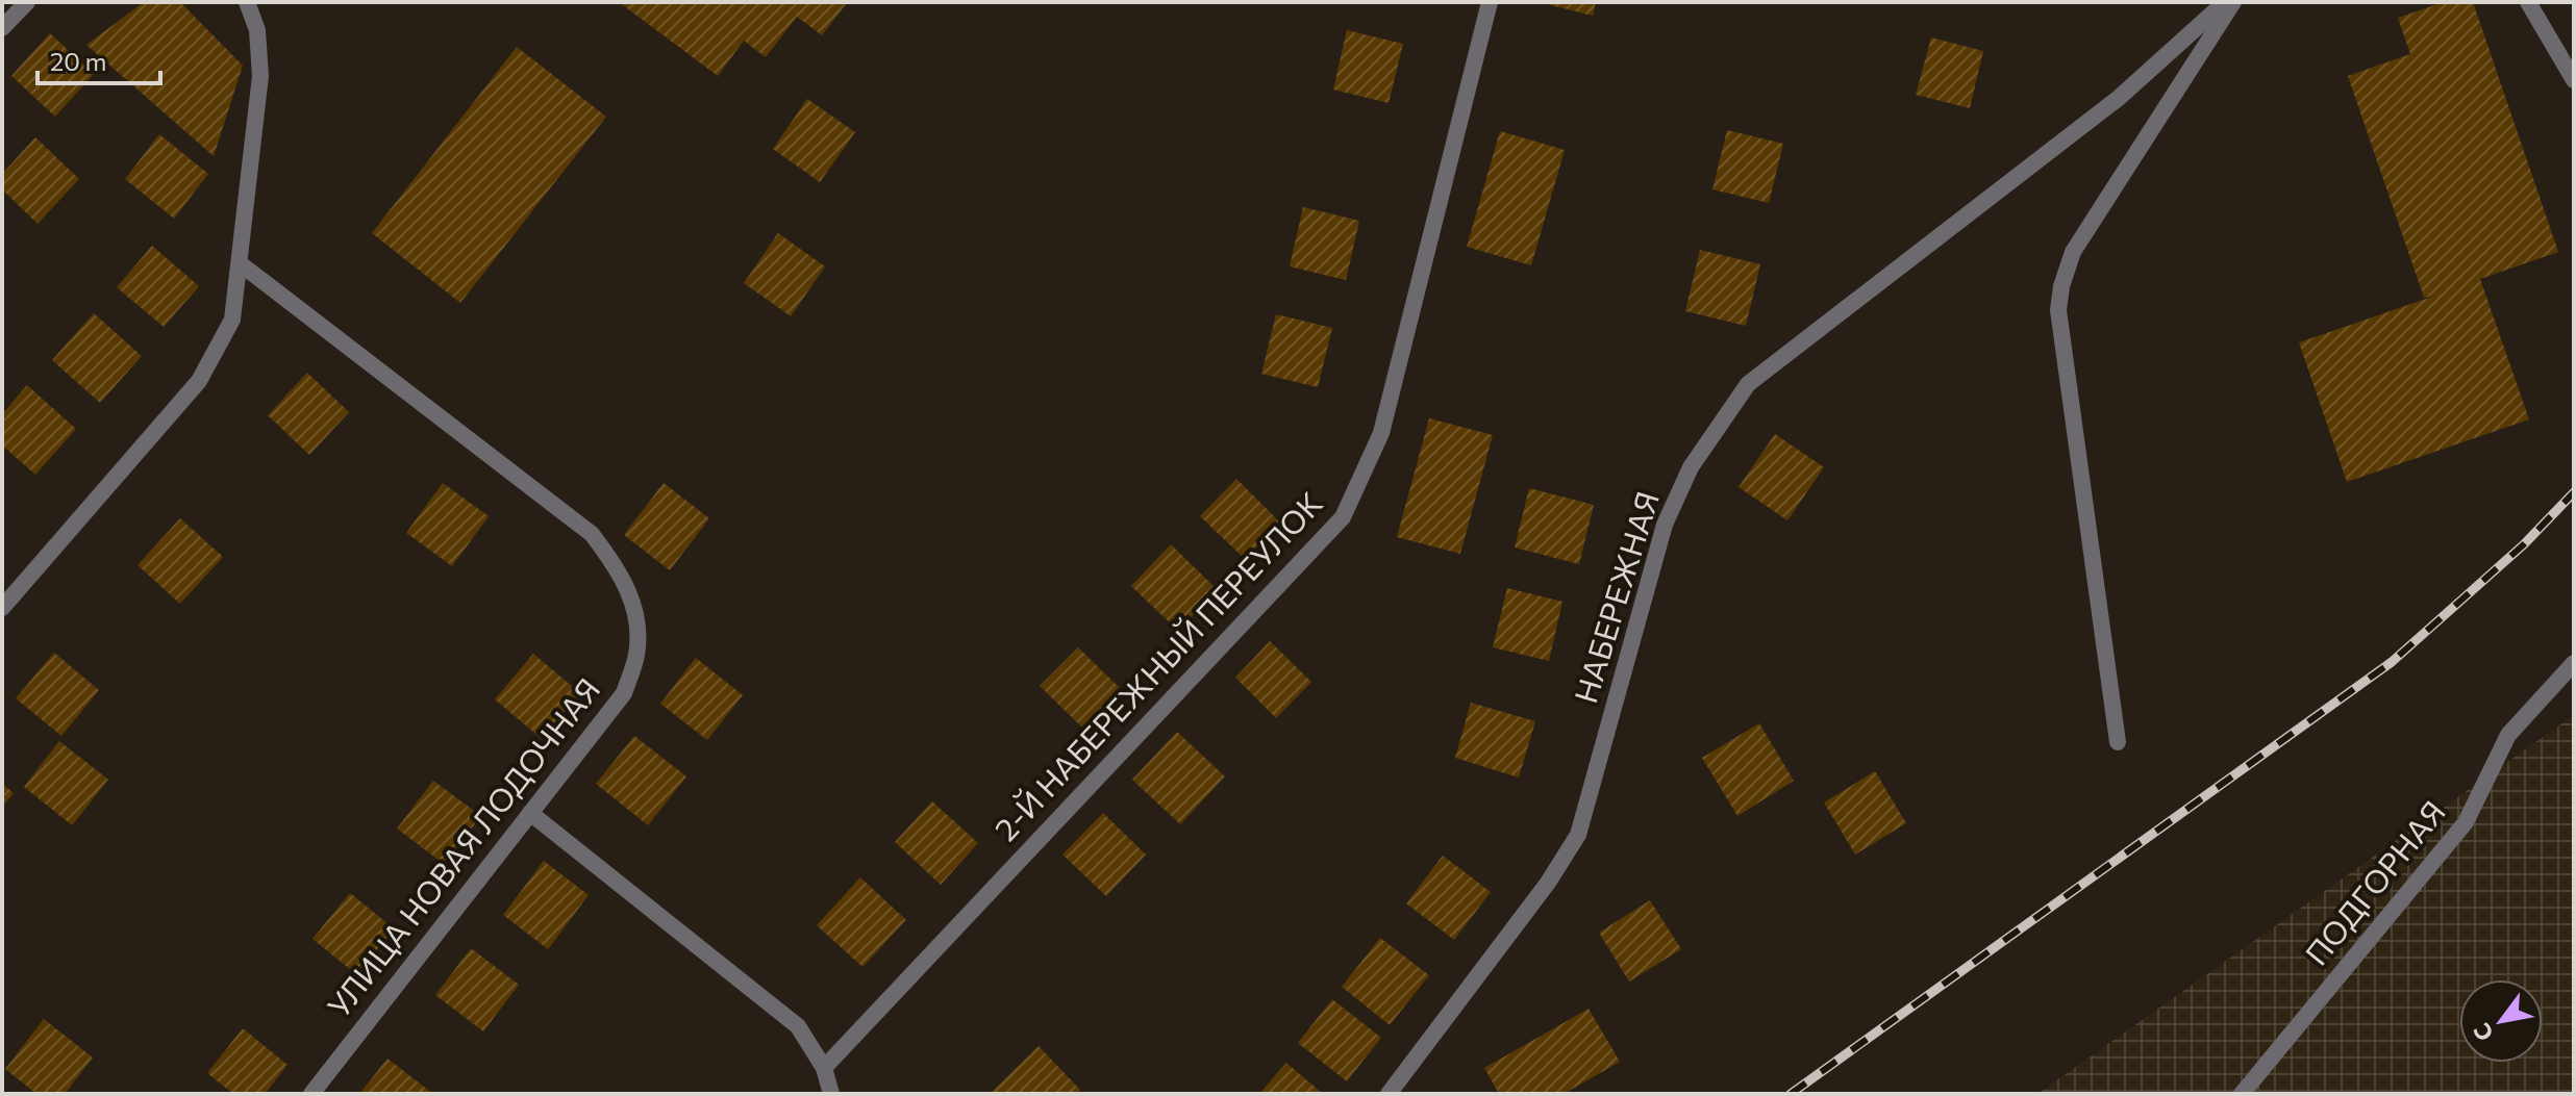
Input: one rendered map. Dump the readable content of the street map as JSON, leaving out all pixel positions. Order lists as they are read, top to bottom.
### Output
{
  "streets": {
    "street": [
      "НАБЕРЕЖНАЯ",
      "2-Й НАБЕРЕЖНЫЙ ПЕРЕУЛОК",
      "УЛИЦА НОВАЯ ЛОДОЧНАЯ",
      "ПОДГОРНАЯ"
    ]
  },
  "scale_bar": "20 m",
  "north": "bottom left"
}
